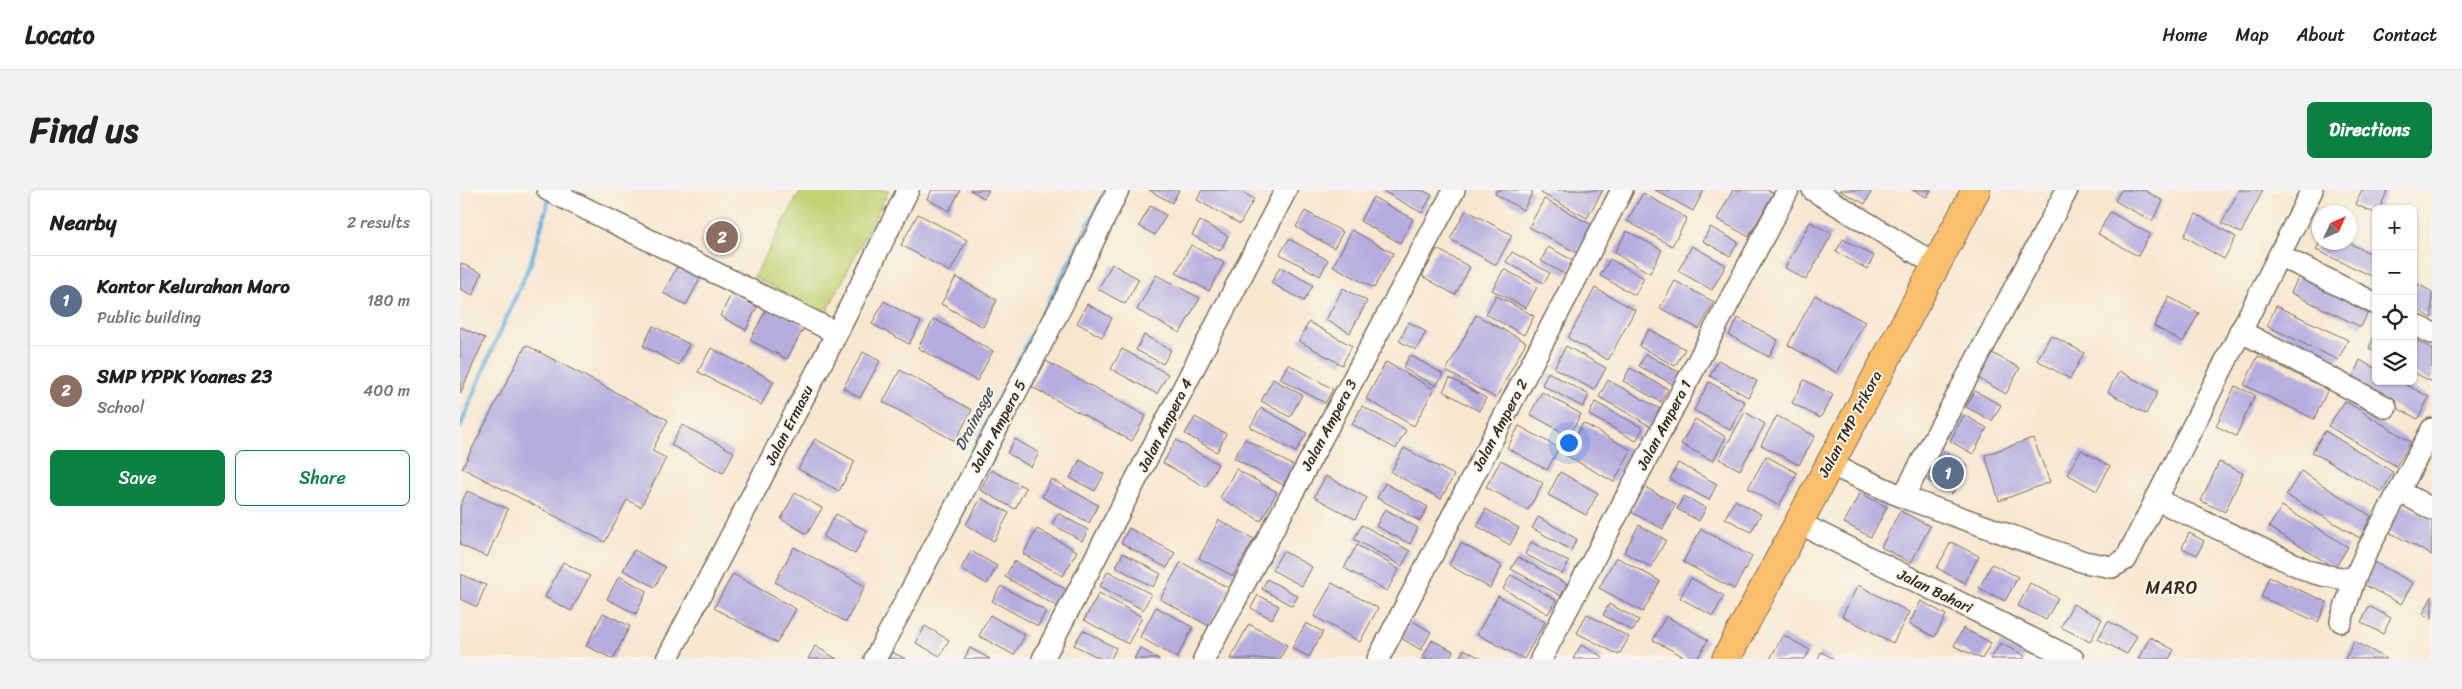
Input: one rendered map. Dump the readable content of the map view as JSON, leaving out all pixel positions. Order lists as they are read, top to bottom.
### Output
{
  "streets": {
    "highway": ["Jalan TMP Trikora"],
    "street": [
      "Jalan Ermasu",
      "Jalan Ampera 4",
      "Jalan Ampera 3",
      "Jalan Ampera 2",
      "Jalan Ampera 1",
      "Jalan Ampera 5",
      "Jalan Bahari"
    ]
  },
  "crossings": [
    ["Jalan TMP Trikora", "Jalan Bahari"]
  ],
  "districts": ["MARO"],
  "water": ["Drainasge"],
  "north": "top right",
  "page": {
    "header": "Locato",
    "nav": [
      "Home",
      "Map",
      "About",
      "Contact"
    ],
    "title": "Find us",
    "buttons": [
      "Directions",
      ["Save", "Share"]
    ],
    "heading": ["Nearby", "2 results"],
    "map_buttons": ["+", "−"],
    "pins": ["2", "1"],
    "list": [
      {
        "mark": "1",
        "name": "Kantor Kelurahan Maro",
        "note": "Public building",
        "value": "180 m"
      },
      {
        "mark": "2",
        "name": "SMP YPPK Yoanes 23",
        "note": "School",
        "value": "400 m"
      }
    ]
  }
}
